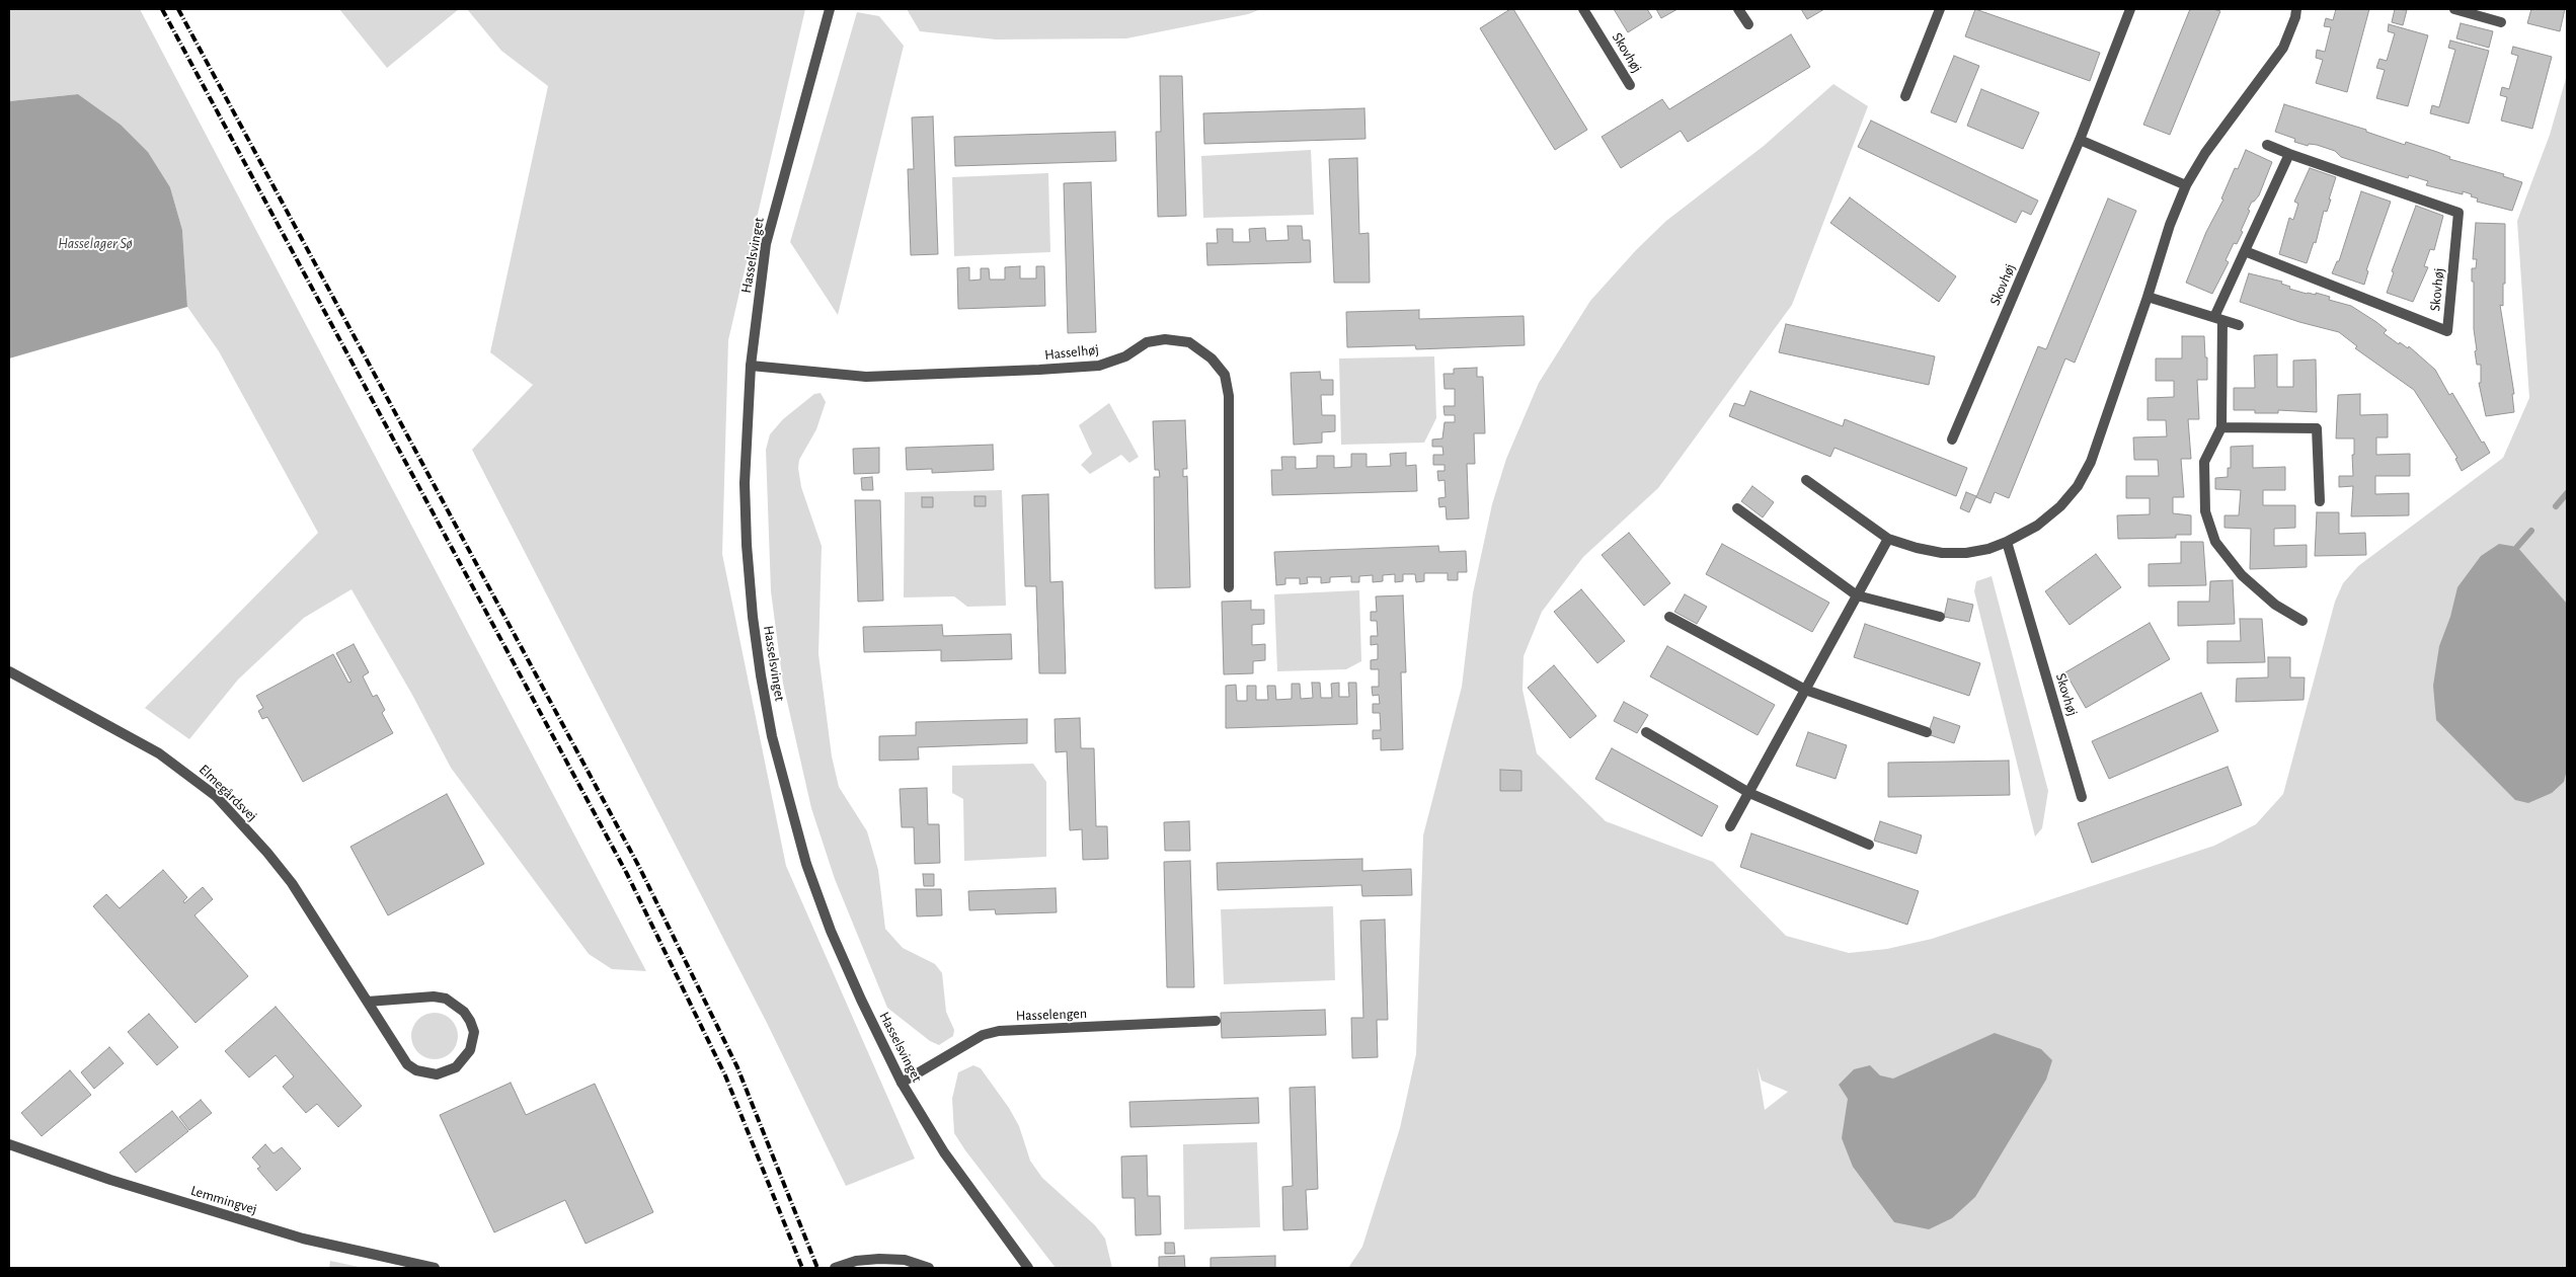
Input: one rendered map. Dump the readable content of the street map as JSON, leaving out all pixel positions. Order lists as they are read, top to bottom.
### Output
{
  "streets": {
    "street": [
      "Skovhøj",
      "Hasselsvinget",
      "Hasselhøj",
      "Elmegårdsvej",
      "Hasselengen",
      "Lemmingvej"
    ]
  },
  "crossings": [
    ["Hasselsvinget", "Hasselhøj"],
    ["Hasselsvinget", "Hasselengen"]
  ],
  "water": ["Hasselager Sø"]
}
